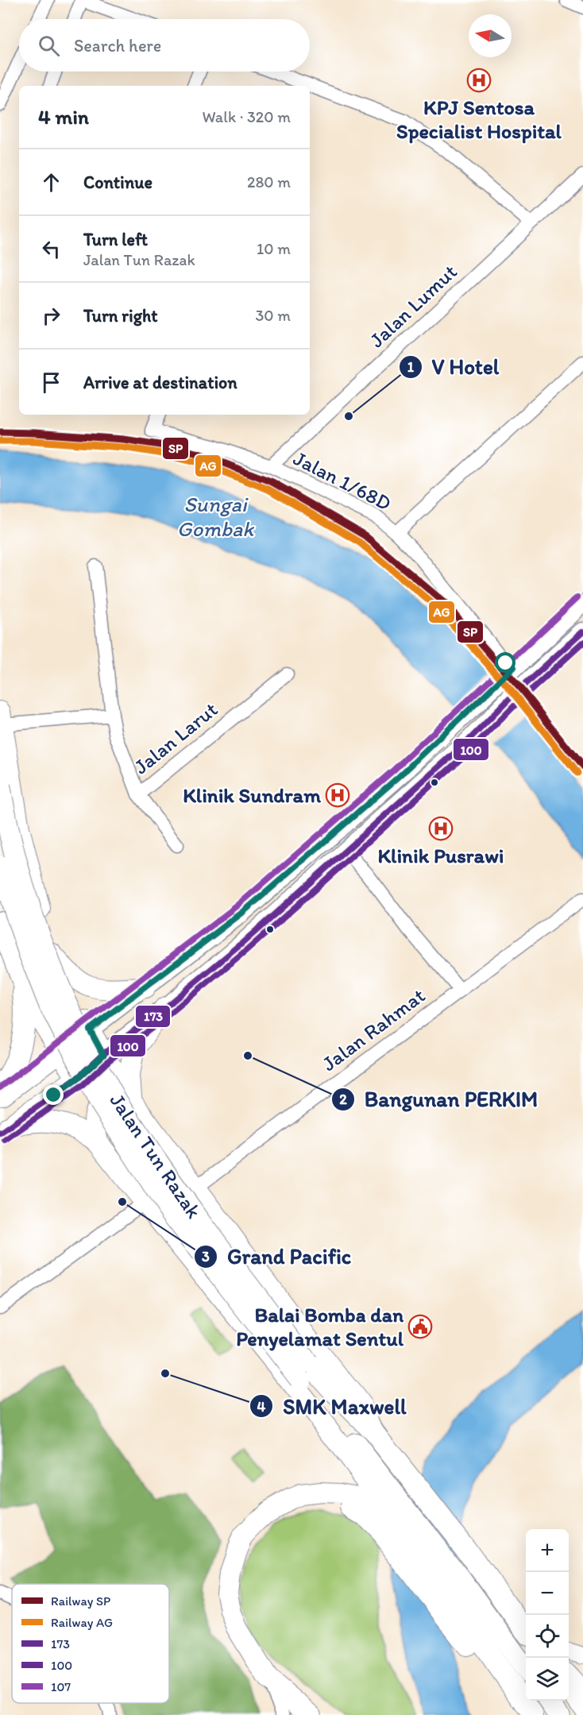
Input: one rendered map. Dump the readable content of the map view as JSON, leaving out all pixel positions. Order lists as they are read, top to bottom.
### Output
{
  "streets": {
    "main road": ["Jalan Tun Razak"],
    "street": [
      "Jalan Lumut",
      "Jalan 1/68D",
      "Jalan Larut",
      "Jalan Rahmat"
    ]
  },
  "crossings": [
    ["Jalan Lumut", "Jalan 1/68D"]
  ],
  "water": ["Sungai Gombak"],
  "places": {
    "hospital": ["KPJ Sentosa Specialist Hospital", "Klinik Sundram", "Klinik Pusrawi"],
    "other": [
      "V Hotel",
      "Bangunan PERKIM",
      "Grand Pacific",
      "SMK Maxwell"
    ],
    "public building": ["Balai Bomba dan Penyelamat Sentul"]
  },
  "lines": [
    "rail line SP",
    "rail line AG",
    "transit line 107",
    "transit line 173",
    "transit line 100"
  ],
  "legend": [
    "Railway SP",
    "Railway AG",
    "173",
    "100",
    "107"
  ],
  "north": "left",
  "page": {
    "search": "Search here",
    "heading": ["4 min", "Walk · 320 m"],
    "list": [
      ["Continue", "280 m"],
      ["Turn left", "Jalan Tun Razak", "10 m"],
      ["Turn right", "30 m"],
      "Arrive at destination"
    ],
    "map_buttons": ["+", "−"]
  }
}
